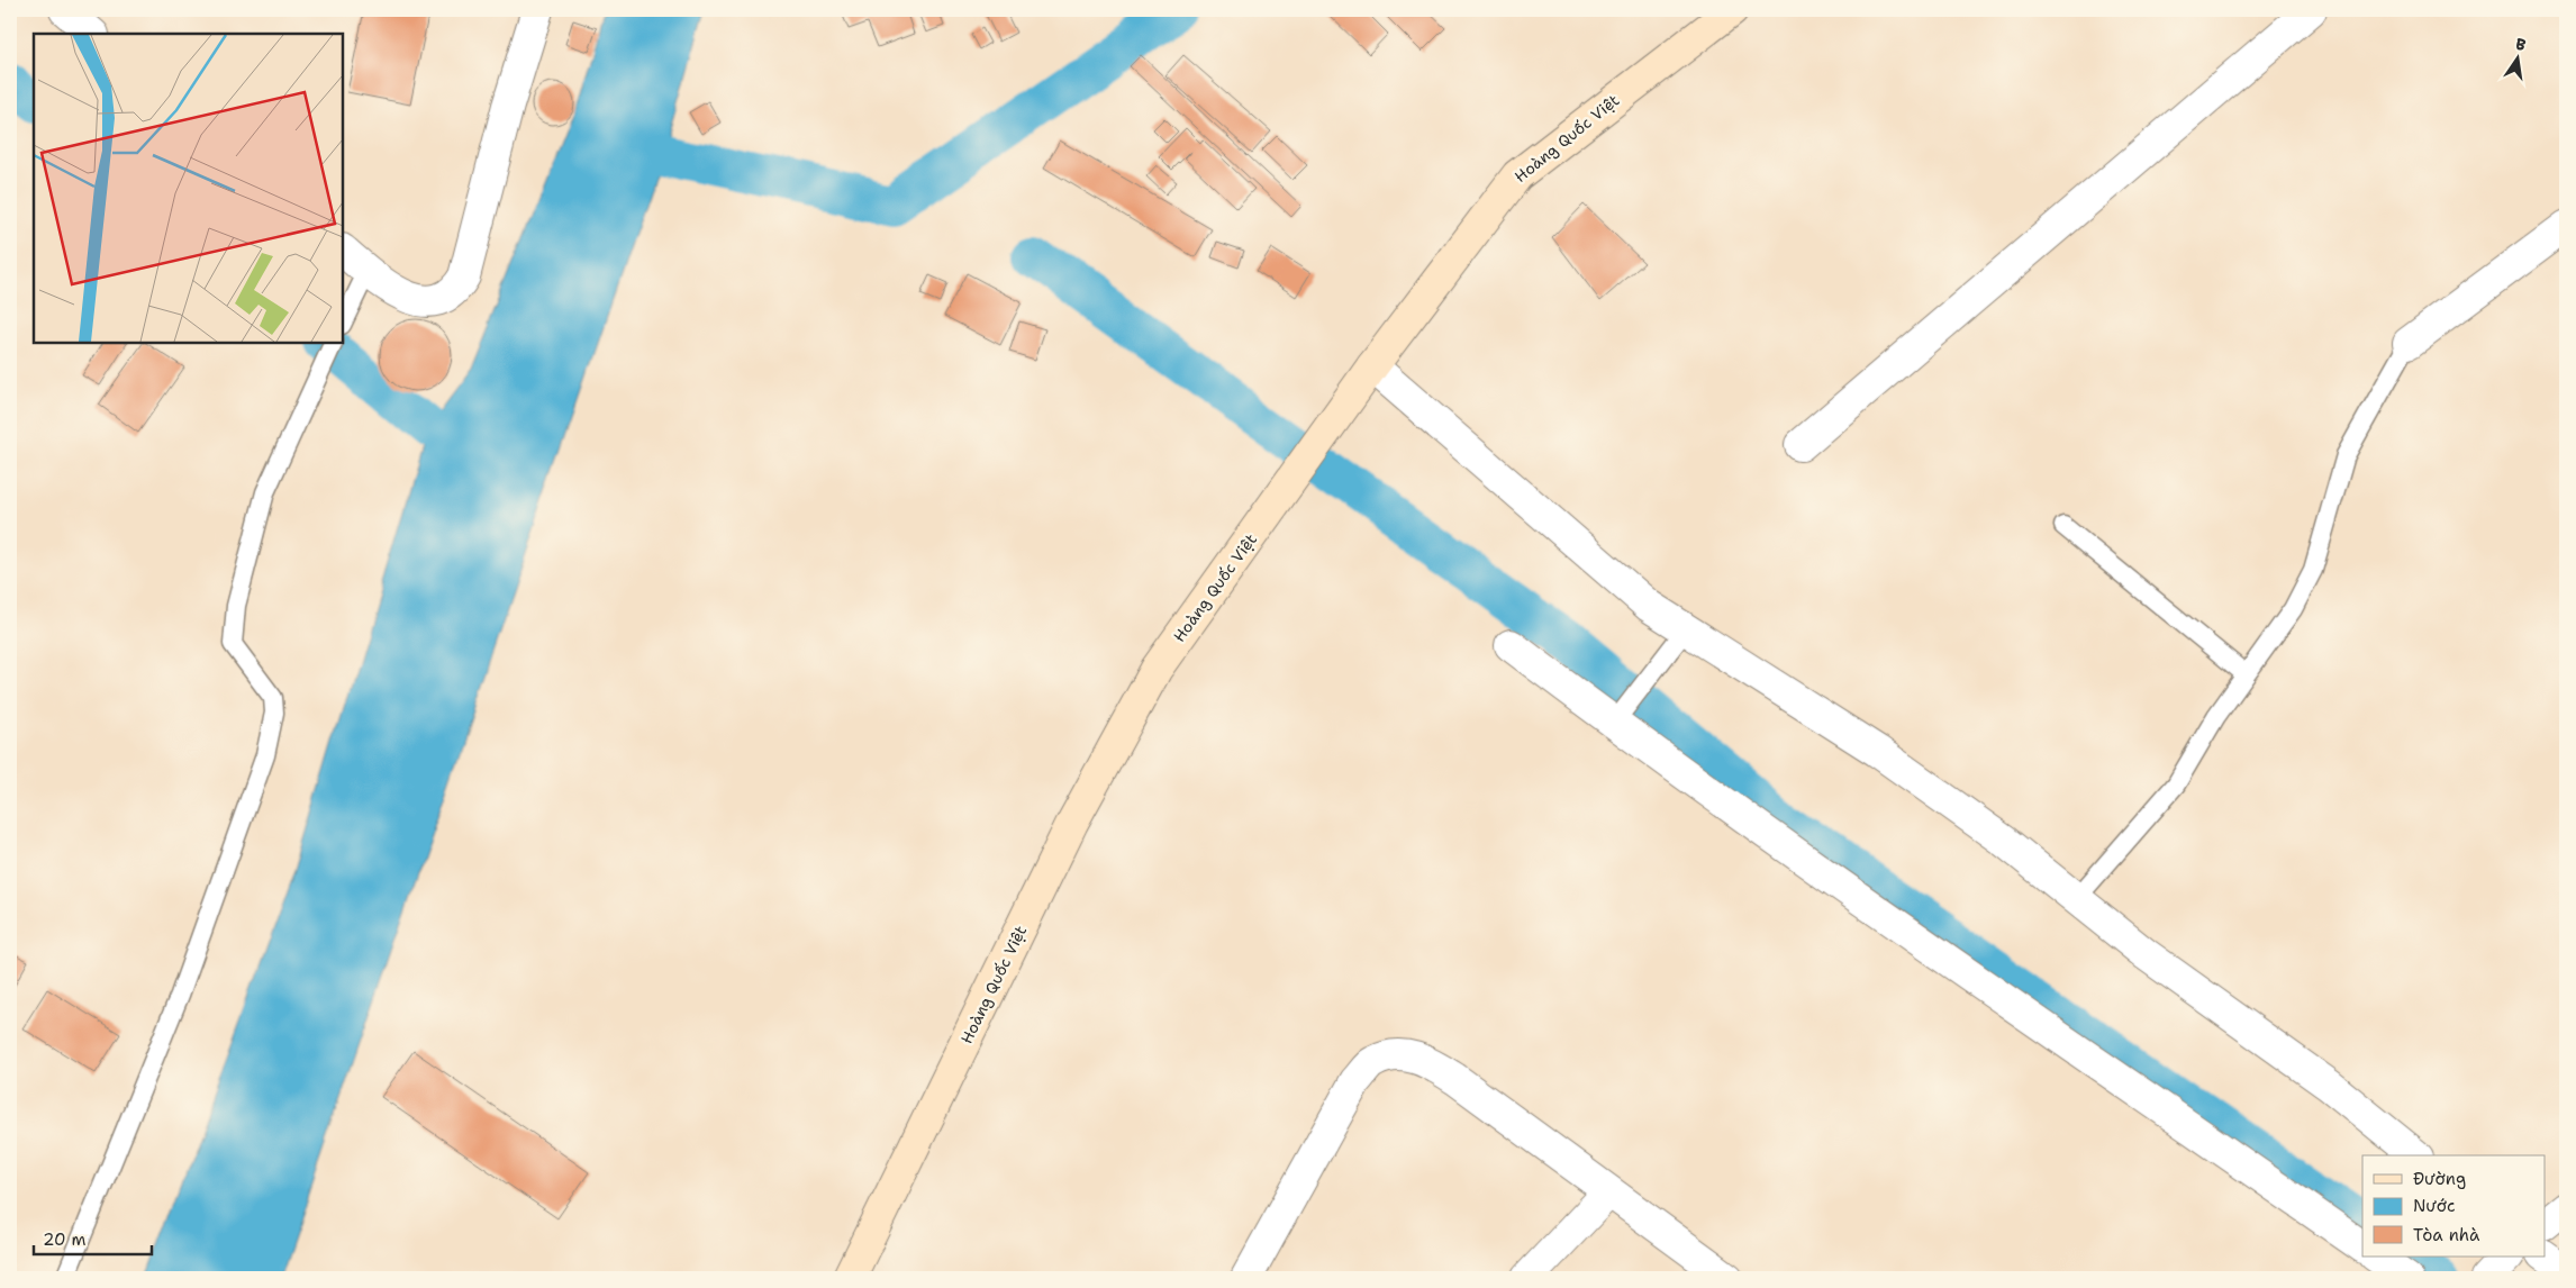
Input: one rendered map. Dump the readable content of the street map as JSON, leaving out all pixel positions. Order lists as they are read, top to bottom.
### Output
{
  "streets": {
    "street": ["Hoàng Quốc Việt"]
  },
  "legend": ["Đường", "Nước", "Tòa nhà"],
  "scale_bar": "20 m",
  "north": "top"
}
